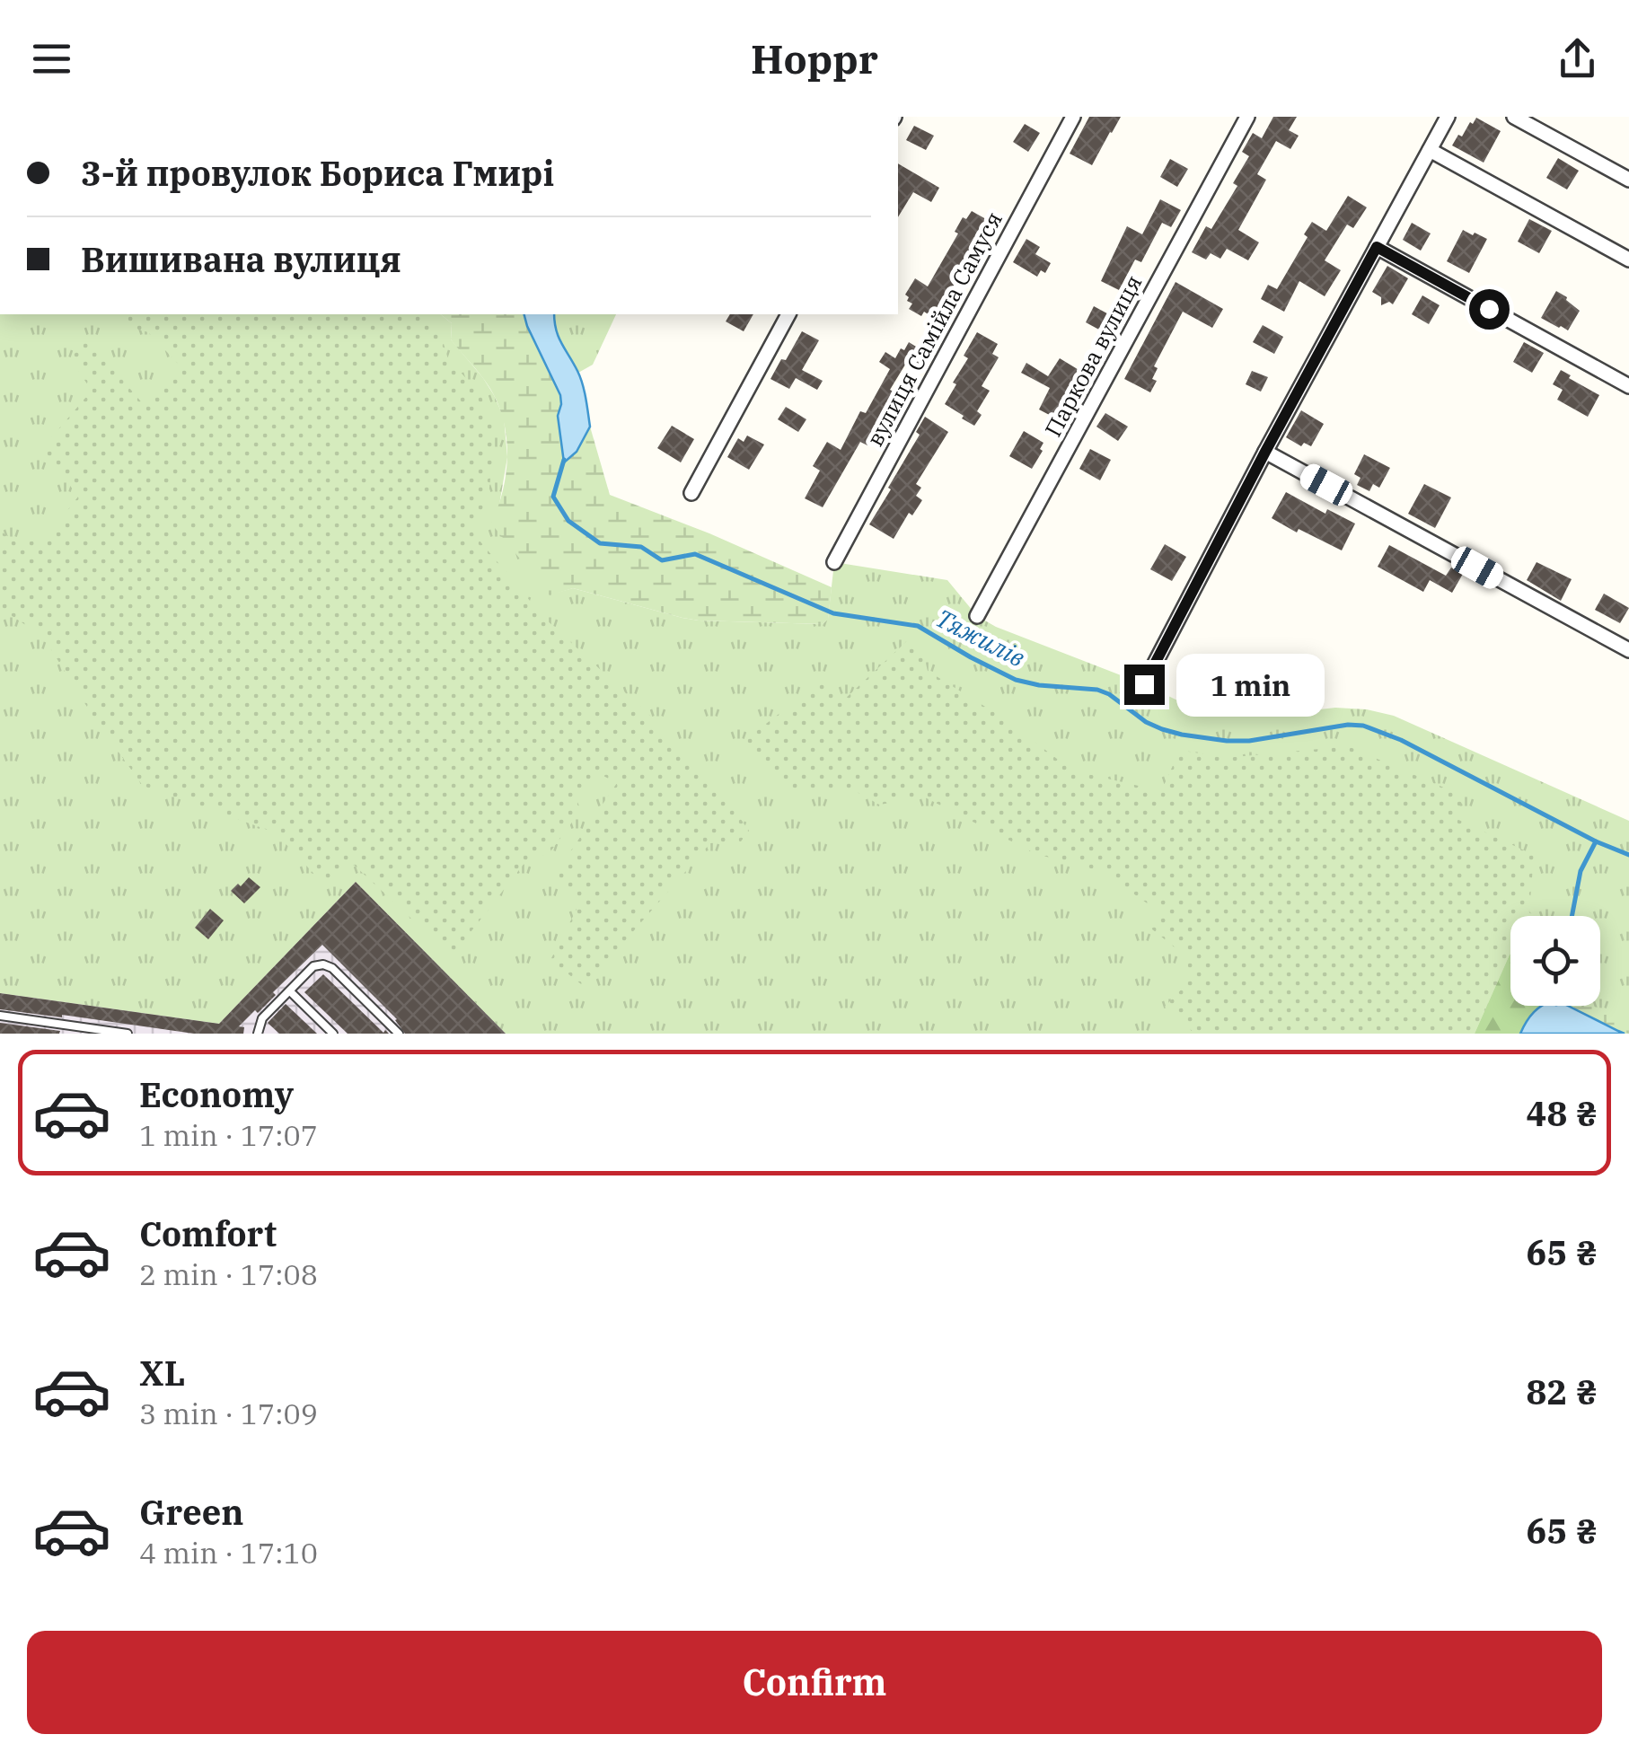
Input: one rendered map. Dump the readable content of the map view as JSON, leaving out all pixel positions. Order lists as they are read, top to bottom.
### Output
{
  "streets": {
    "street": ["вулиця Самійла Самуся", "Паркова вулиця"]
  },
  "water": ["Тяжилів"],
  "page": {
    "header": "Hoppr",
    "banner": ["3-й провулок Бориса Гмирі", "Вишивана вулиця"],
    "bubble": "1 min",
    "list": [
      {
        "name": "Economy",
        "note": "1 min · 17:07",
        "value": "48 ₴"
      },
      {
        "name": "Comfort",
        "note": "2 min · 17:08",
        "value": "65 ₴"
      },
      {
        "name": "XL",
        "note": "3 min · 17:09",
        "value": "82 ₴"
      },
      {
        "name": "Green",
        "note": "4 min · 17:10",
        "value": "65 ₴"
      }
    ],
    "buttons": "Confirm"
  }
}
